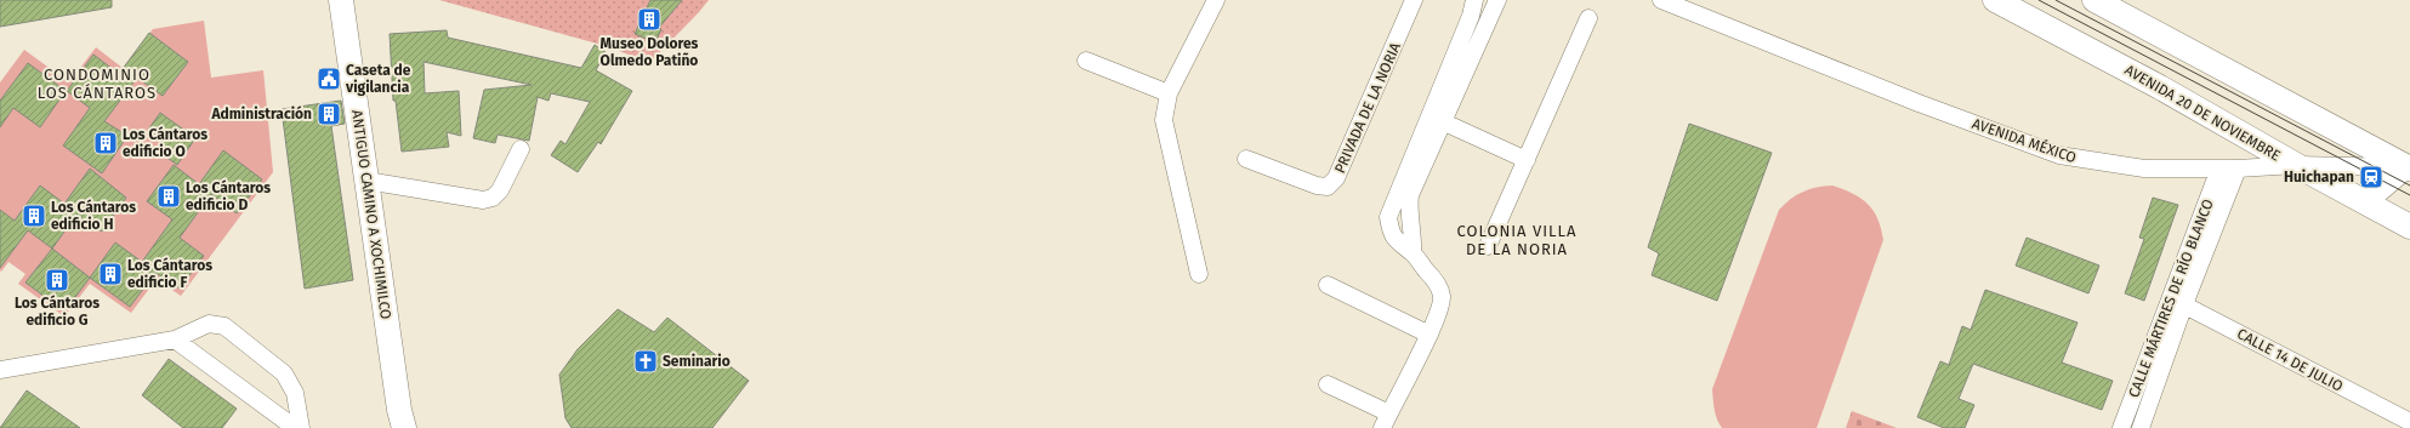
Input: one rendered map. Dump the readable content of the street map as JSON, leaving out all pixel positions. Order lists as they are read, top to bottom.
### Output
{
  "streets": {
    "main road": ["AVENIDA 20 DE NOVIEMBRE", "ANTIGUO CAMINO A XOCHIMILCO"],
    "street": [
      "PRIVADA DE LA NORIA",
      "AVENIDA MÉXICO",
      "CALLE MÁRTIRES DE RÍO BLANCO",
      "CALLE 14 DE JULIO"
    ]
  },
  "crossings": [
    ["AVENIDA 20 DE NOVIEMBRE", "AVENIDA MÉXICO"],
    ["AVENIDA MÉXICO", "CALLE MÁRTIRES DE RÍO BLANCO"],
    ["CALLE MÁRTIRES DE RÍO BLANCO", "CALLE 14 DE JULIO"]
  ],
  "districts": ["CONDOMINIO LOS CÁNTAROS", "COLONIA VILLA DE LA NORIA"],
  "places": {
    "building": [
      "Museo Dolores Olmedo Patiño",
      "Administración",
      "Los Cántaros edificio O",
      "Los Cántaros edificio D",
      "Los Cántaros edificio H",
      "Los Cántaros edificio F",
      "Los Cántaros edificio G"
    ],
    "public building": ["Caseta de vigilancia"],
    "station": ["Huichapan"],
    "church": ["Seminario"]
  }
}
